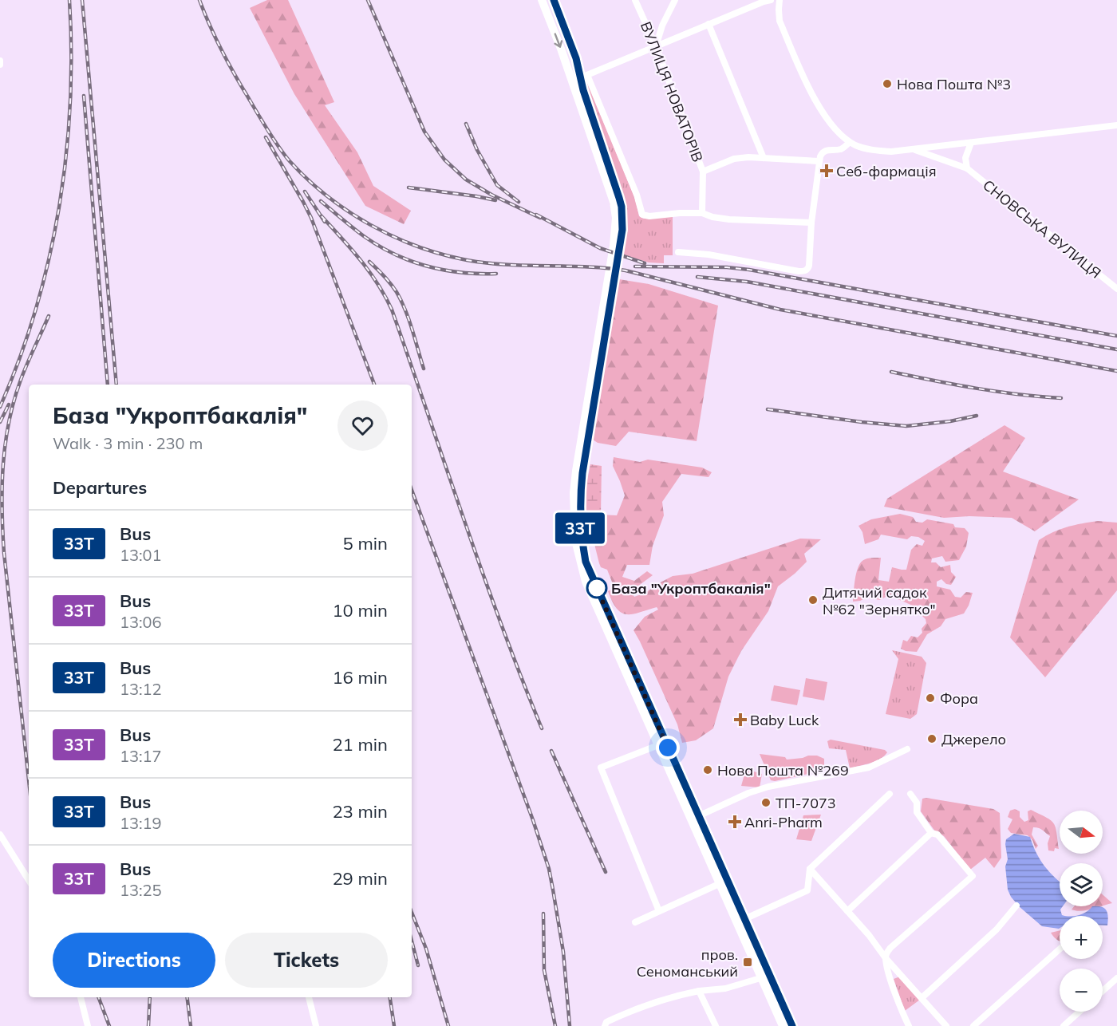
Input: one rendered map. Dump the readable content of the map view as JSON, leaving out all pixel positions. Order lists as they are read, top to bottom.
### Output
{
  "streets": {
    "street": ["ВУЛИЦЯ НОВАТОРІВ", "СНОВСЬКА ВУЛИЦЯ"]
  },
  "places": {
    "other": [
      "Нова Пошта №3",
      "База \"Укроптбакалія\"",
      "Дитячий садок №62 \"Зернятко\"",
      "Фора",
      "Джерело",
      "Нова Пошта №269",
      "ТП-7073"
    ],
    "health": ["Себ-фармація", "Baby Luck", "Anri-Pharm"],
    "transit": ["пров. Сеноманський"]
  },
  "lines": ["bus line 33Т"],
  "north": "right",
  "page": {
    "on_map": "33Т",
    "heading": [
      ["База \"Укроптбакалія\"", "Walk · 3 min · 230 m"],
      "Departures"
    ],
    "list": [
      {
        "mark": "33Т",
        "name": "Bus",
        "note": "13:01",
        "value": "5 min"
      },
      {
        "mark": "33T",
        "name": "Bus",
        "note": "13:06",
        "value": "10 min"
      },
      {
        "mark": "33Т",
        "name": "Bus",
        "note": "13:12",
        "value": "16 min"
      },
      {
        "mark": "33T",
        "name": "Bus",
        "note": "13:17",
        "value": "21 min"
      },
      {
        "mark": "33Т",
        "name": "Bus",
        "note": "13:19",
        "value": "23 min"
      },
      {
        "mark": "33T",
        "name": "Bus",
        "note": "13:25",
        "value": "29 min"
      }
    ],
    "map_buttons": ["+", "−"],
    "buttons": ["Directions", "Tickets"]
  }
}
